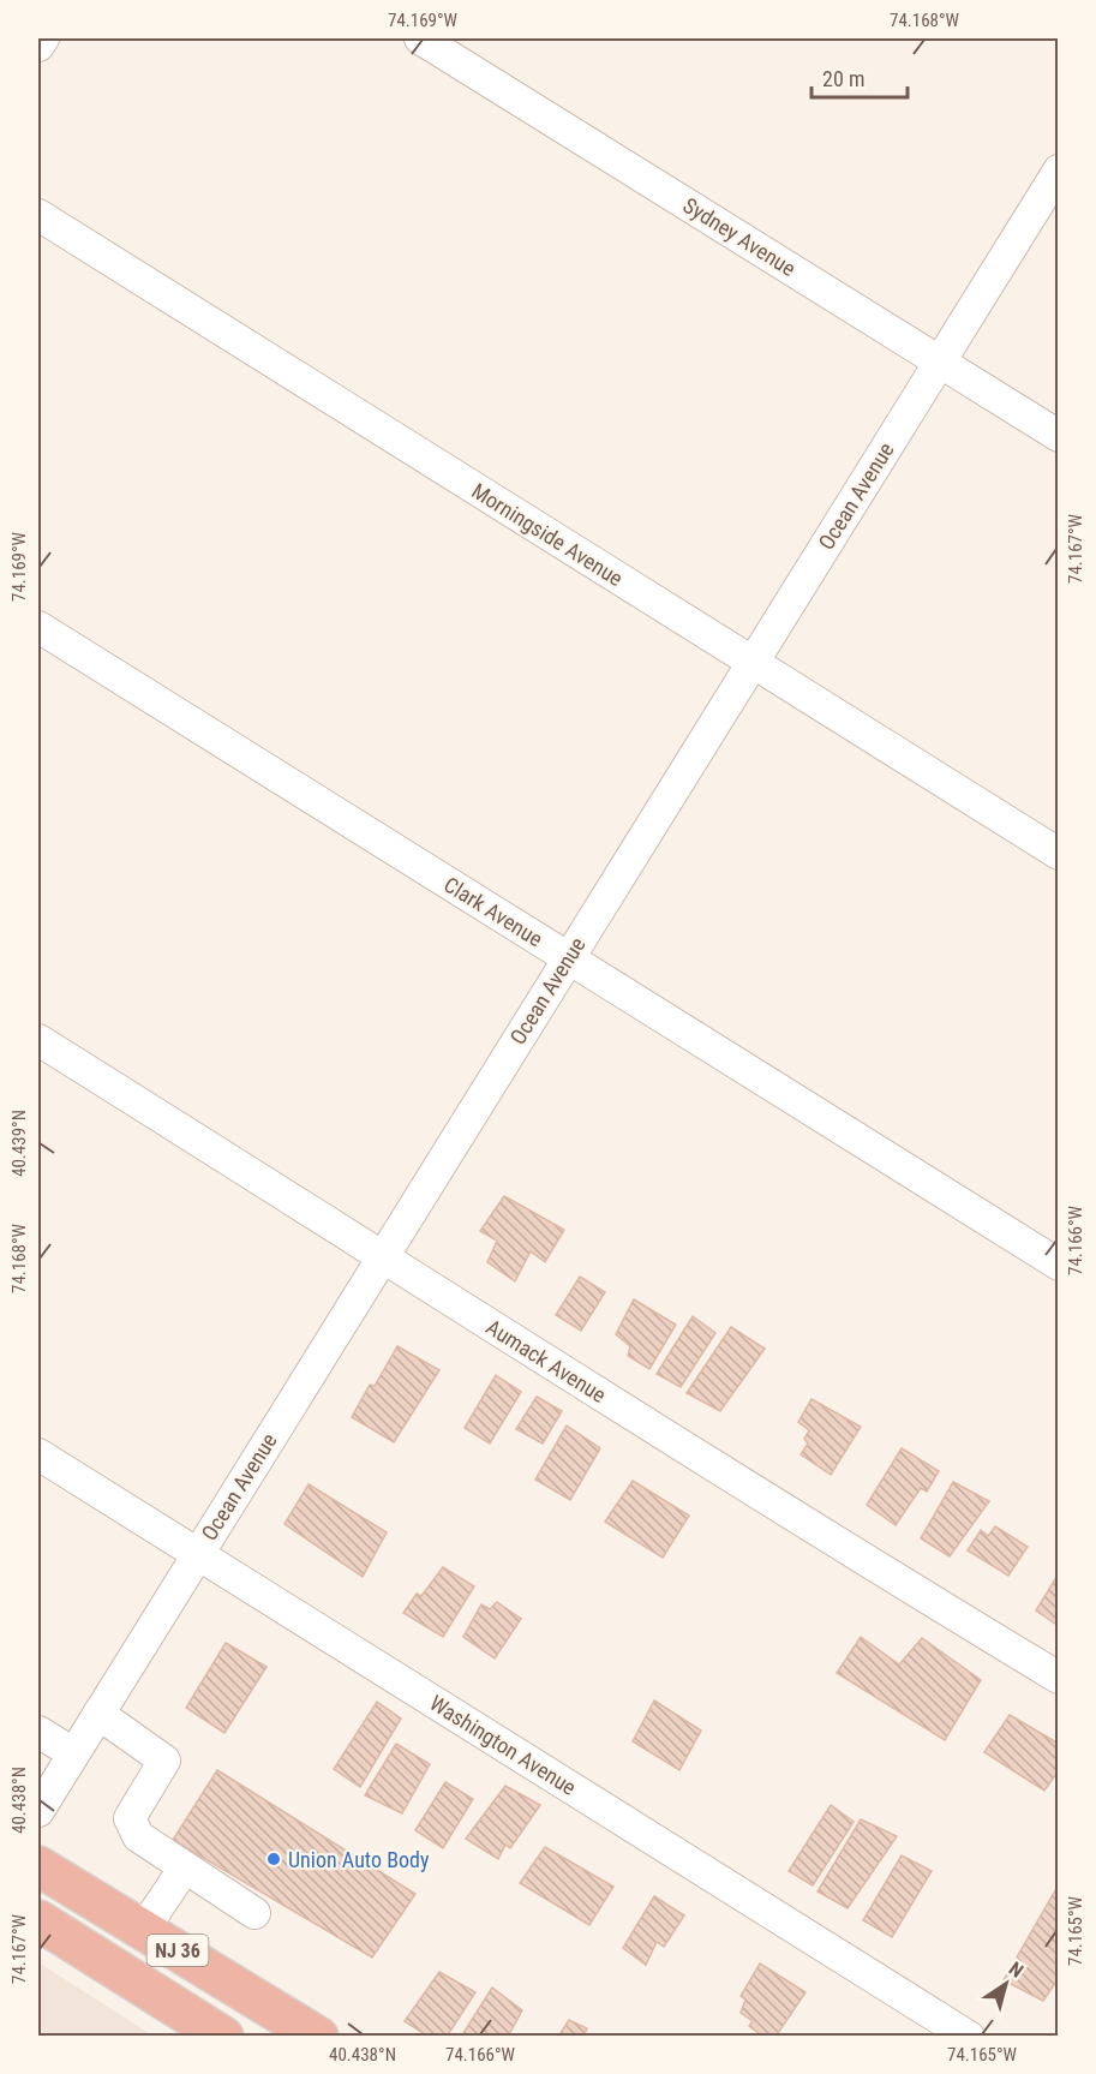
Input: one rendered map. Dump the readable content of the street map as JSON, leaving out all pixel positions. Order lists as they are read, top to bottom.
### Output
{
  "streets": {
    "highway": ["NJ 36"],
    "street": [
      "Sydney Avenue",
      "Ocean Avenue",
      "Morningside Avenue",
      "Clark Avenue",
      "Aumack Avenue",
      "Washington Avenue"
    ]
  },
  "crossings": [
    ["Sydney Avenue", "Ocean Avenue"],
    ["Ocean Avenue", "Morningside Avenue"],
    ["Ocean Avenue", "Clark Avenue"],
    ["Ocean Avenue", "Aumack Avenue"],
    ["Ocean Avenue", "Washington Avenue"]
  ],
  "places": ["Union Auto Body"],
  "scale_bar": "20 m",
  "north": "top right",
  "coordinates": [
    "74.169°W",
    "74.168°W",
    "74.167°W",
    "40.439°N",
    "74.166°W",
    "40.438°N",
    "74.165°W"
  ]
}
